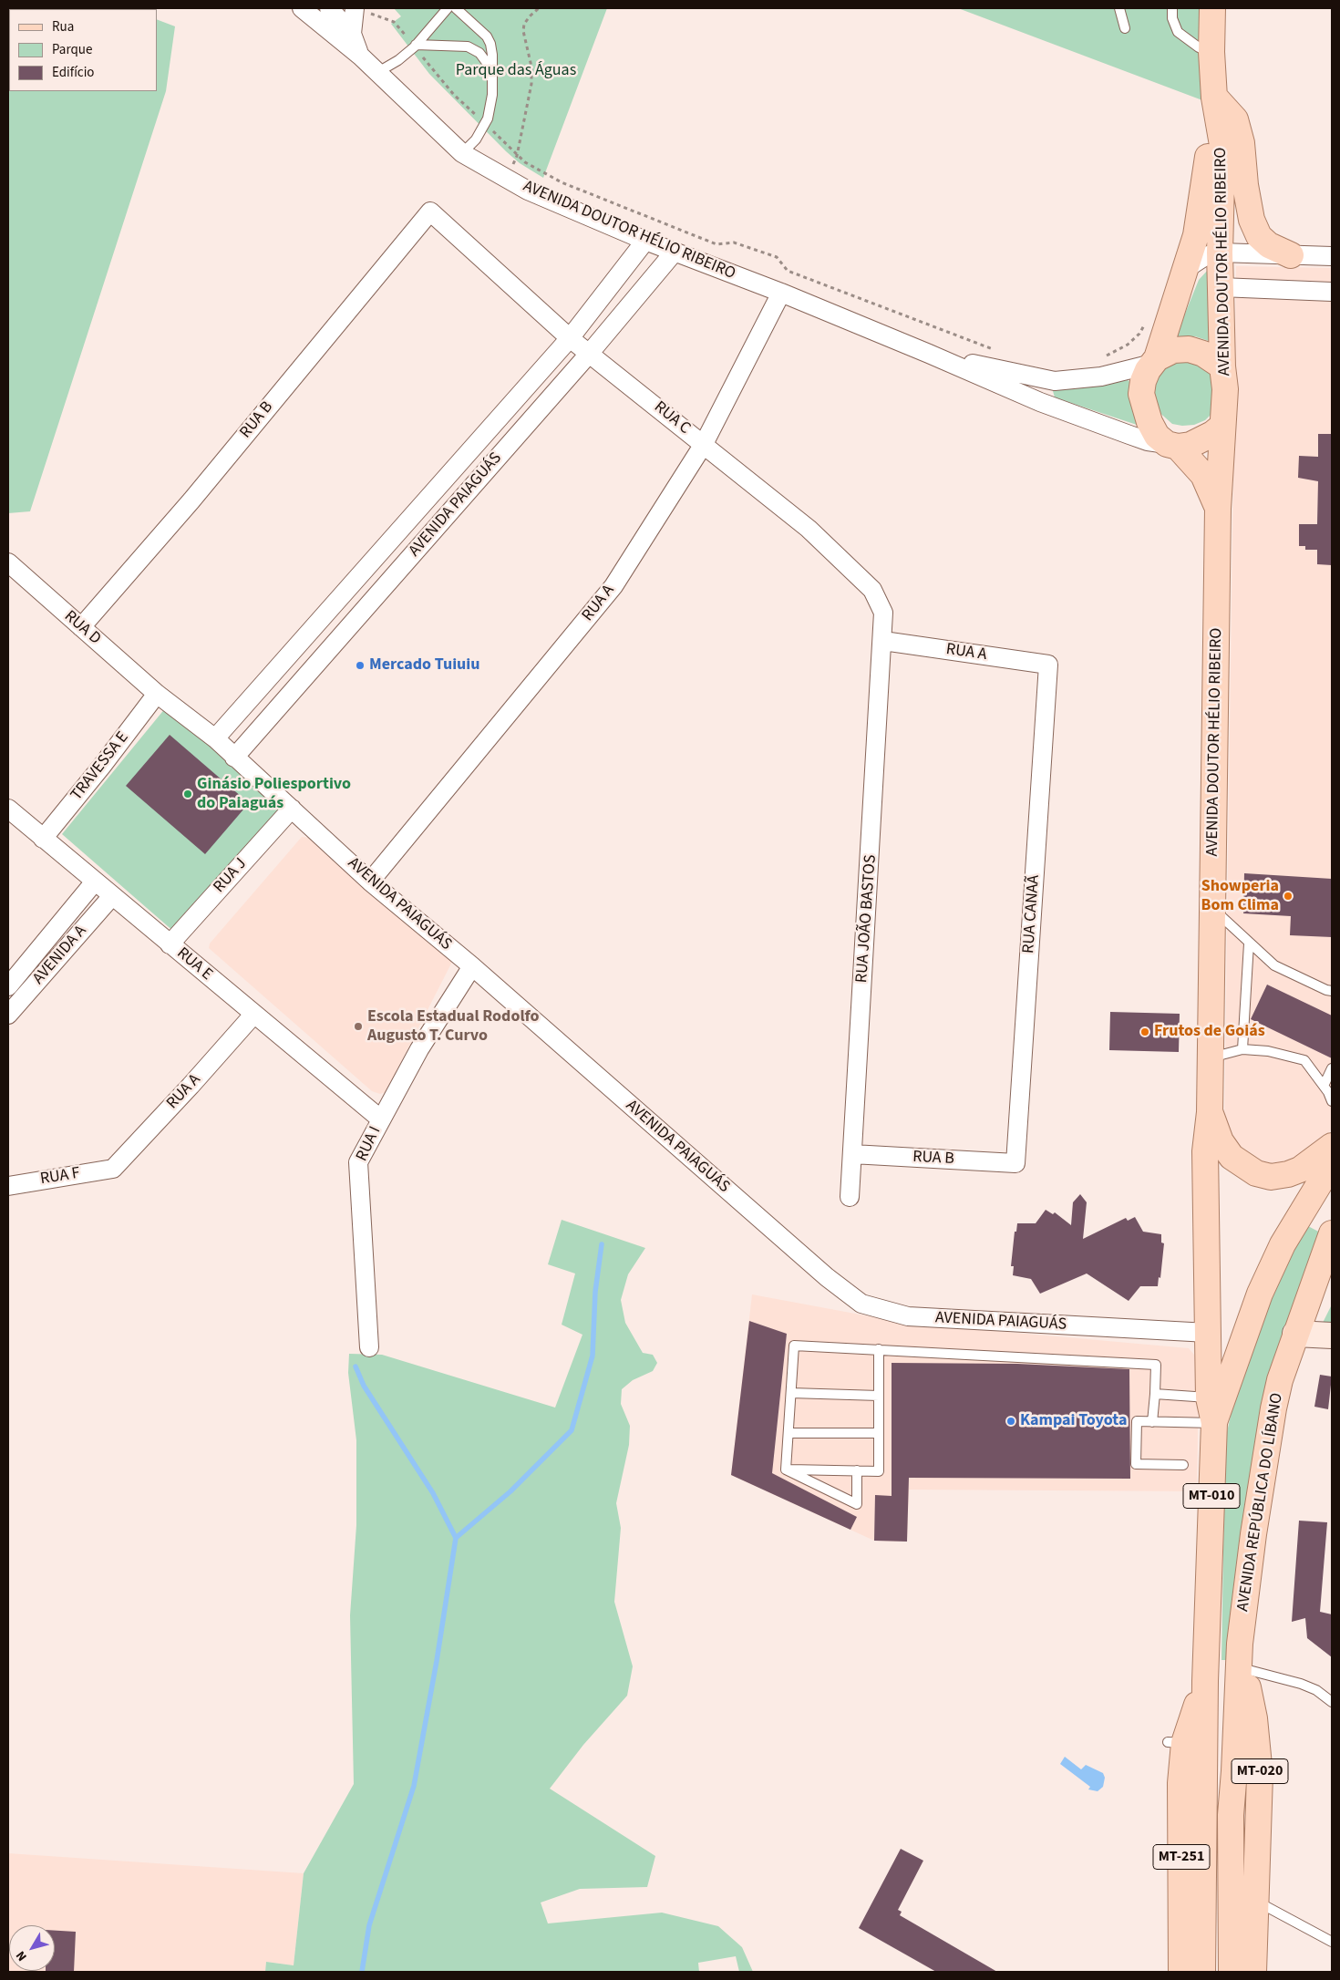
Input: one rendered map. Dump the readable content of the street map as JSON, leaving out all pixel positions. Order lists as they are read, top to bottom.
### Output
{
  "streets": {
    "main road": [
      "AVENIDA DOUTOR HÉLIO RIBEIRO",
      "MT-010",
      "AVENIDA REPÚBLICA DO LÍBANO",
      "MT-020",
      "MT-251"
    ],
    "street": [
      "RUA C",
      "RUA B",
      "AVENIDA PAIAGUÁS",
      "RUA A",
      "RUA D",
      "TRAVESSA E",
      "RUA J",
      "RUA CANAÃ",
      "RUA JOÃO BASTOS",
      "AVENIDA A",
      "RUA E",
      "RUA I",
      "RUA F"
    ]
  },
  "crossings": [
    ["AVENIDA DOUTOR HÉLIO RIBEIRO", "AVENIDA PAIAGUÁS"],
    ["AVENIDA DOUTOR HÉLIO RIBEIRO", "RUA A"],
    ["AVENIDA DOUTOR HÉLIO RIBEIRO", "MT-010"],
    ["RUA C", "RUA B"],
    ["RUA C", "AVENIDA PAIAGUÁS"],
    ["RUA C", "RUA A"],
    ["RUA C", "RUA JOÃO BASTOS"],
    ["RUA B", "RUA D"],
    ["RUA B", "RUA CANAÃ"],
    ["RUA B", "RUA JOÃO BASTOS"],
    ["AVENIDA PAIAGUÁS", "RUA A"],
    ["AVENIDA PAIAGUÁS", "RUA D"],
    ["AVENIDA PAIAGUÁS", "TRAVESSA E"],
    ["AVENIDA PAIAGUÁS", "RUA J"],
    ["AVENIDA PAIAGUÁS", "RUA I"],
    ["AVENIDA PAIAGUÁS", "MT-010"],
    ["RUA A", "RUA CANAÃ"],
    ["RUA A", "RUA JOÃO BASTOS"],
    ["RUA A", "RUA E"],
    ["RUA A", "RUA F"],
    ["RUA D", "TRAVESSA E"],
    ["TRAVESSA E", "RUA E"],
    ["RUA J", "RUA E"],
    ["AVENIDA A", "RUA E"],
    ["RUA E", "RUA I"],
    ["MT-010", "AVENIDA REPÚBLICA DO LÍBANO"],
    ["MT-010", "MT-020"],
    ["MT-010", "MT-251"],
    ["AVENIDA REPÚBLICA DO LÍBANO", "MT-020"]
  ],
  "parks": ["Parque das Águas"],
  "places": [
    "Mercado Tuiuiu",
    "Ginásio Poliesportivo do Paiaguás",
    "Showperia Bom Clima",
    "Escola Estadual Rodolfo Augusto T. Curvo",
    "Frutos de Goiás",
    "Kampai Toyota"
  ],
  "legend": ["Rua", "Parque", "Edifício"],
  "north": "bottom left"
}
